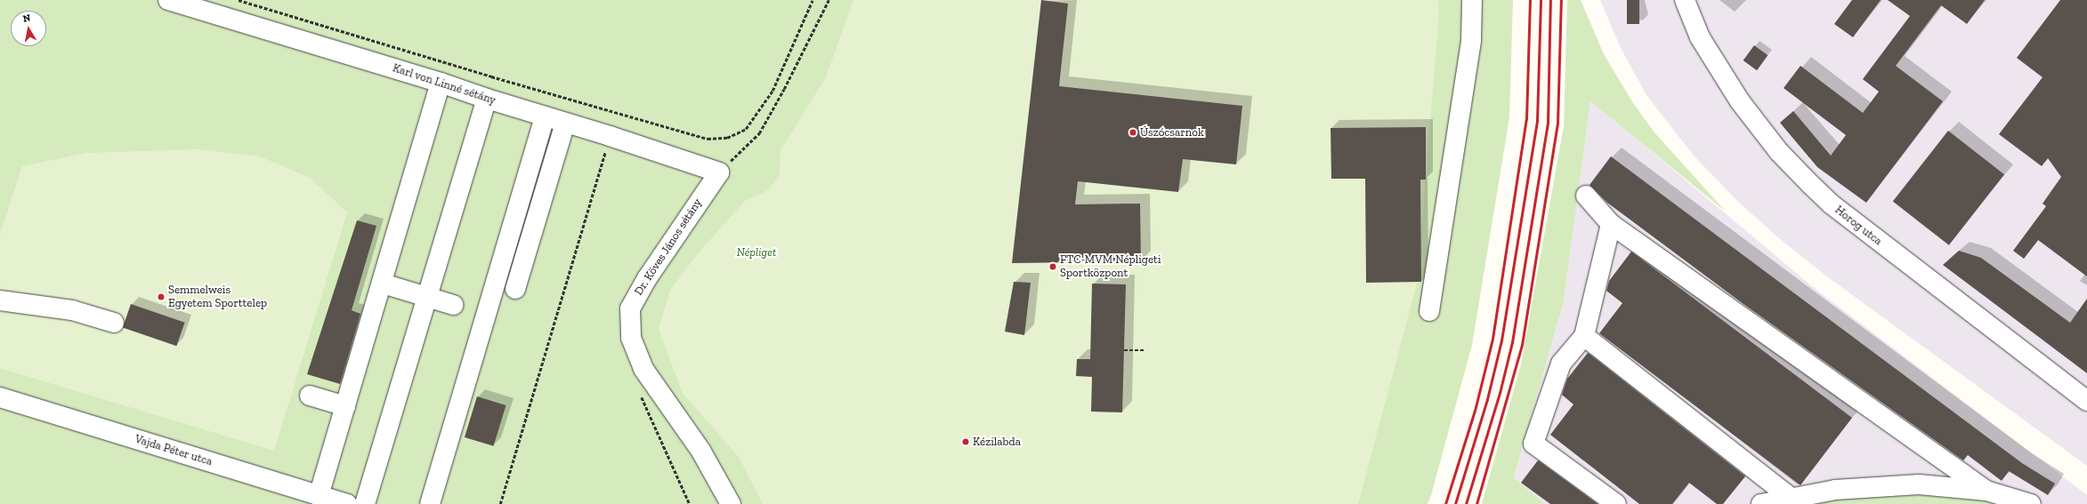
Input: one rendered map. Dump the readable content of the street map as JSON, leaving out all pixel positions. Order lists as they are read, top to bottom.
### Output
{
  "streets": {
    "street": [
      "Karl von Linné sétány",
      "Horog utca",
      "Dr. Köves János sétány",
      "Vajda Péter utca"
    ]
  },
  "crossings": [
    ["Karl von Linné sétány", "Dr. Köves János sétány"]
  ],
  "parks": ["Népliget"],
  "places": [
    "Úszócsarnok",
    "FTC-MVM Népligeti Sportközpont",
    "Semmelweis Egyetem Sporttelep",
    "Kézilabda"
  ],
  "north": "top"
}
